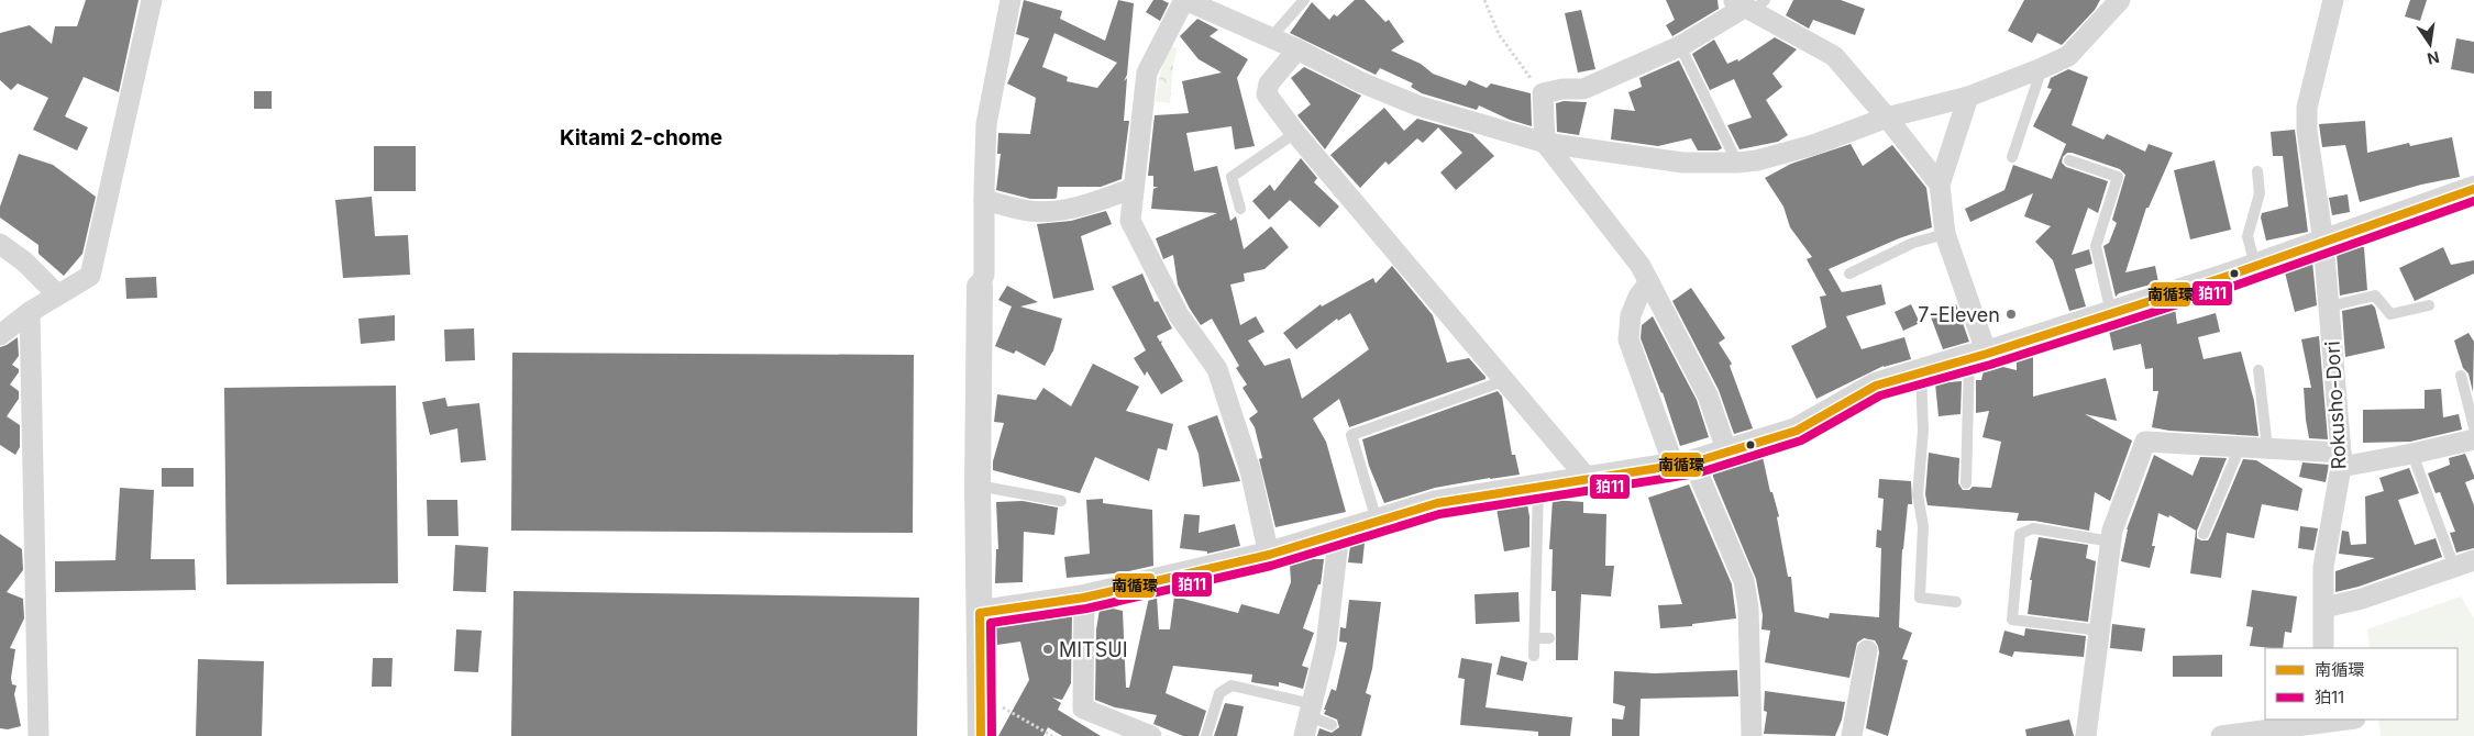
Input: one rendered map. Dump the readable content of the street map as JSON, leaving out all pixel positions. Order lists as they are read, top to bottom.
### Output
{
  "streets": {
    "street": ["Rokusho-Dori"]
  },
  "districts": ["Kitami 2-chome"],
  "places": ["7-Eleven", "MITSUI"],
  "lines": ["transit line 南循環", "transit line 狛11"],
  "legend": ["南循環", "狛11"],
  "north": "bottom"
}
